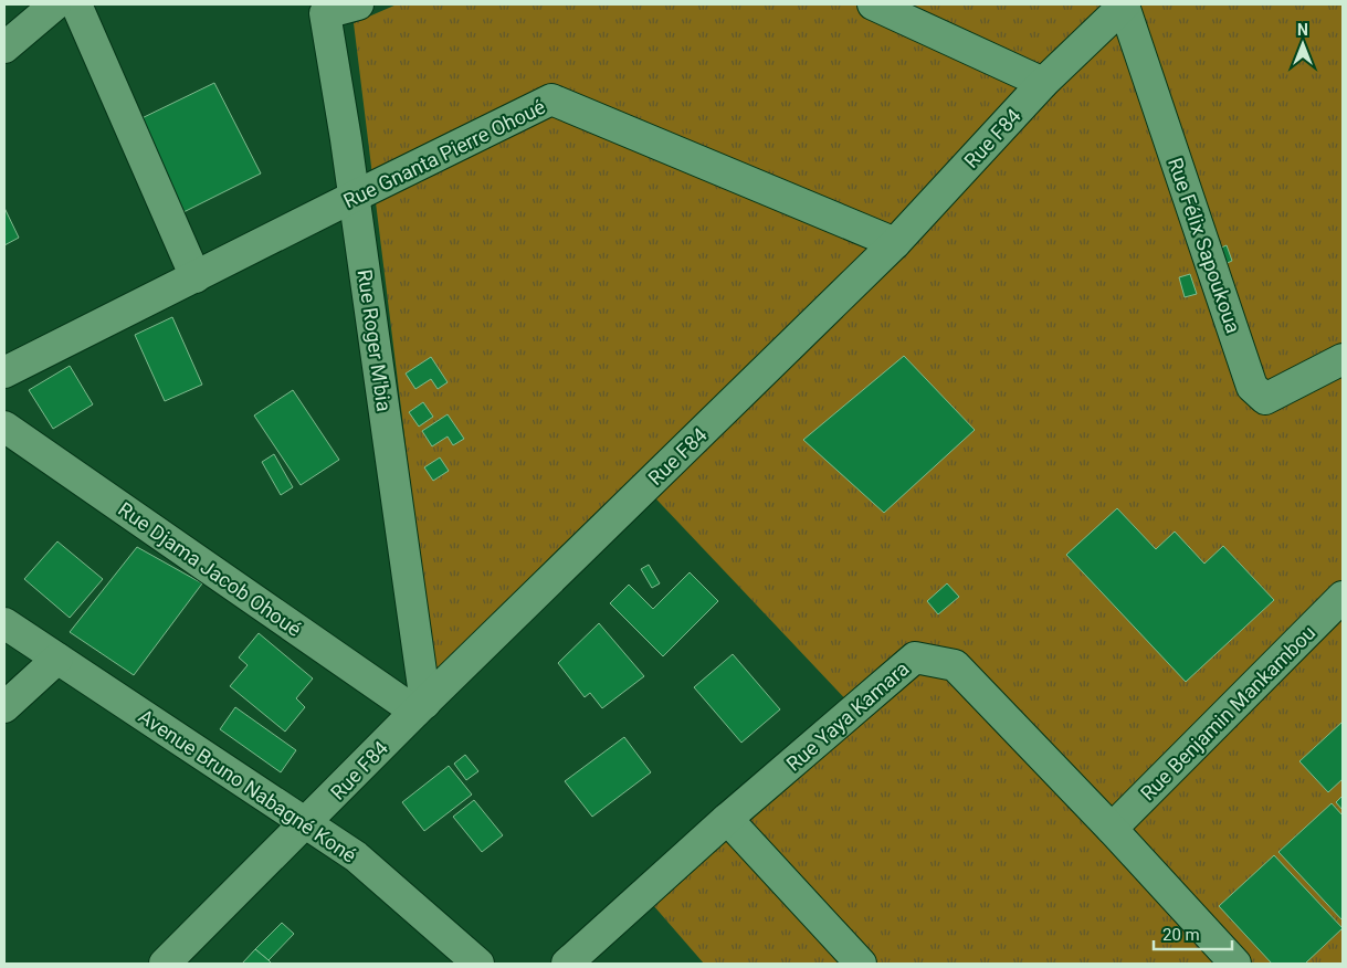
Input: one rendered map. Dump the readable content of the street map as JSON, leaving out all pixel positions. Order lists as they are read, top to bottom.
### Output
{
  "streets": {
    "street": [
      "Rue F84",
      "Rue Gnanta Pierre Ohoué",
      "Rue Félix Sapoukoua",
      "Rue Roger M'bia",
      "Rue Djama Jacob Ohoué",
      "Rue Benjamin Mankambou",
      "Rue Yaya Kamara",
      "Avenue Bruno Nabagné Koné"
    ]
  },
  "crossings": [
    ["Rue F84", "Rue Gnanta Pierre Ohoué"],
    ["Rue F84", "Rue Félix Sapoukoua"],
    ["Rue F84", "Rue Roger M'bia"],
    ["Rue F84", "Rue Djama Jacob Ohoué"],
    ["Rue F84", "Avenue Bruno Nabagné Koné"],
    ["Rue Gnanta Pierre Ohoué", "Rue Roger M'bia"],
    ["Rue Roger M'bia", "Rue Djama Jacob Ohoué"],
    ["Rue Benjamin Mankambou", "Rue Yaya Kamara"]
  ],
  "scale_bar": "20 m",
  "north": "top"
}
